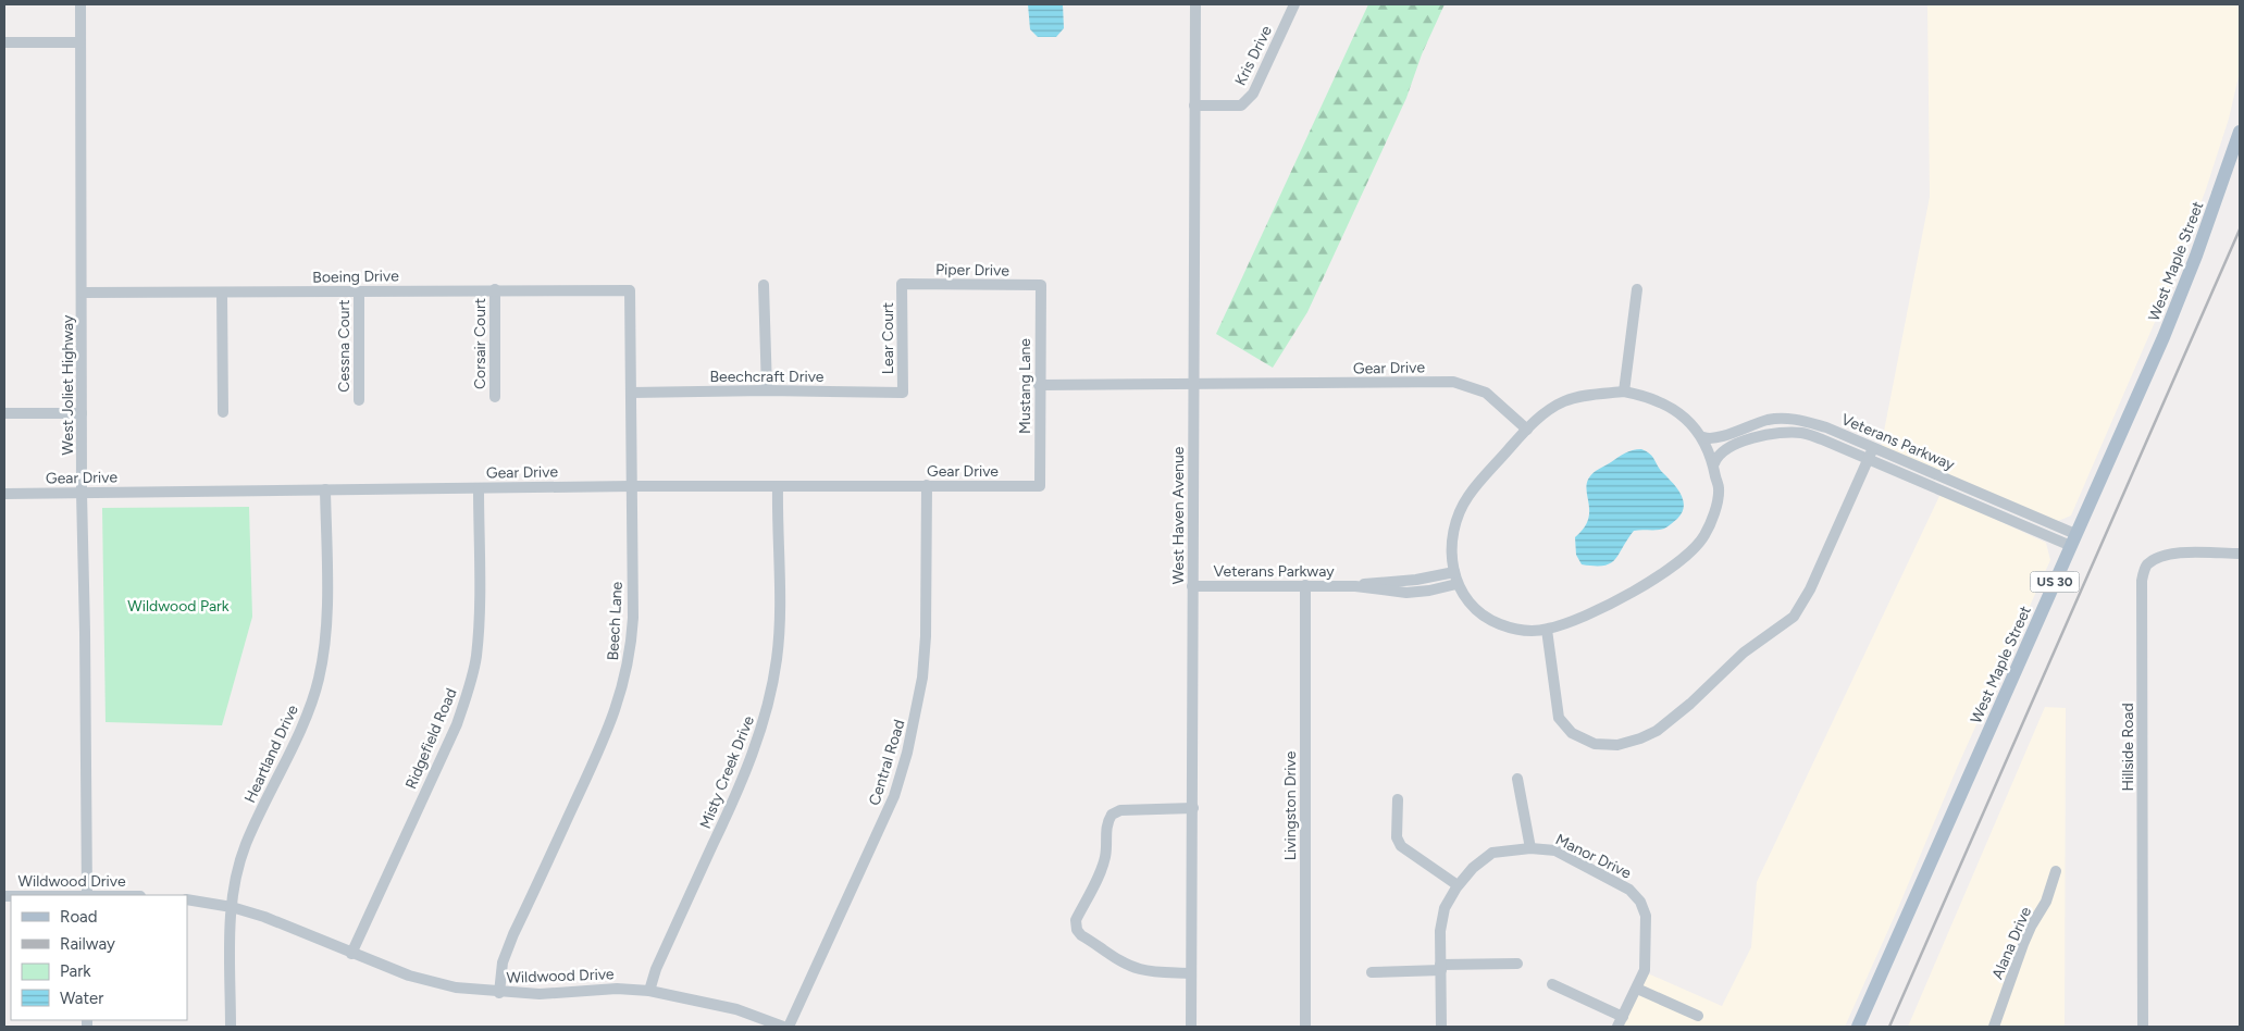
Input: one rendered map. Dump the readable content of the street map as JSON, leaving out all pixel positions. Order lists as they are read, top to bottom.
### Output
{
  "streets": {
    "main road": ["West Maple Street", "US 30"],
    "street": [
      "Kris Drive",
      "Piper Drive",
      "Boeing Drive",
      "Lear Court",
      "Corsair Court",
      "Cessna Court",
      "Gear Drive",
      "Beechcraft Drive",
      "West Joliet Highway",
      "Mustang Lane",
      "Veterans Parkway",
      "West Haven Avenue",
      "Beech Lane",
      "Ridgefield Road",
      "Hillside Road",
      "Heartland Drive",
      "Central Road",
      "Misty Creek Drive",
      "Livingston Drive",
      "Manor Drive",
      "Wildwood Drive",
      "Alana Drive"
    ]
  },
  "crossings": [
    ["Kris Drive", "West Haven Avenue"],
    ["West Maple Street", "Veterans Parkway"],
    ["Piper Drive", "Lear Court"],
    ["Piper Drive", "Mustang Lane"],
    ["Boeing Drive", "Corsair Court"],
    ["Boeing Drive", "Cessna Court"],
    ["Boeing Drive", "West Joliet Highway"],
    ["Boeing Drive", "Beech Lane"],
    ["Lear Court", "Beechcraft Drive"],
    ["Gear Drive", "West Joliet Highway"],
    ["Gear Drive", "Mustang Lane"],
    ["Gear Drive", "West Haven Avenue"],
    ["Gear Drive", "Beech Lane"],
    ["Gear Drive", "Ridgefield Road"],
    ["Gear Drive", "Heartland Drive"],
    ["Gear Drive", "Central Road"],
    ["Gear Drive", "Misty Creek Drive"],
    ["Beechcraft Drive", "Beech Lane"],
    ["Veterans Parkway", "West Haven Avenue"],
    ["Veterans Parkway", "Livingston Drive"],
    ["Beech Lane", "Wildwood Drive"],
    ["Ridgefield Road", "Wildwood Drive"],
    ["Heartland Drive", "Wildwood Drive"],
    ["Misty Creek Drive", "Wildwood Drive"]
  ],
  "parks": ["Wildwood Park"],
  "legend": [
    "Road",
    "Railway",
    "Park",
    "Water"
  ]
}
